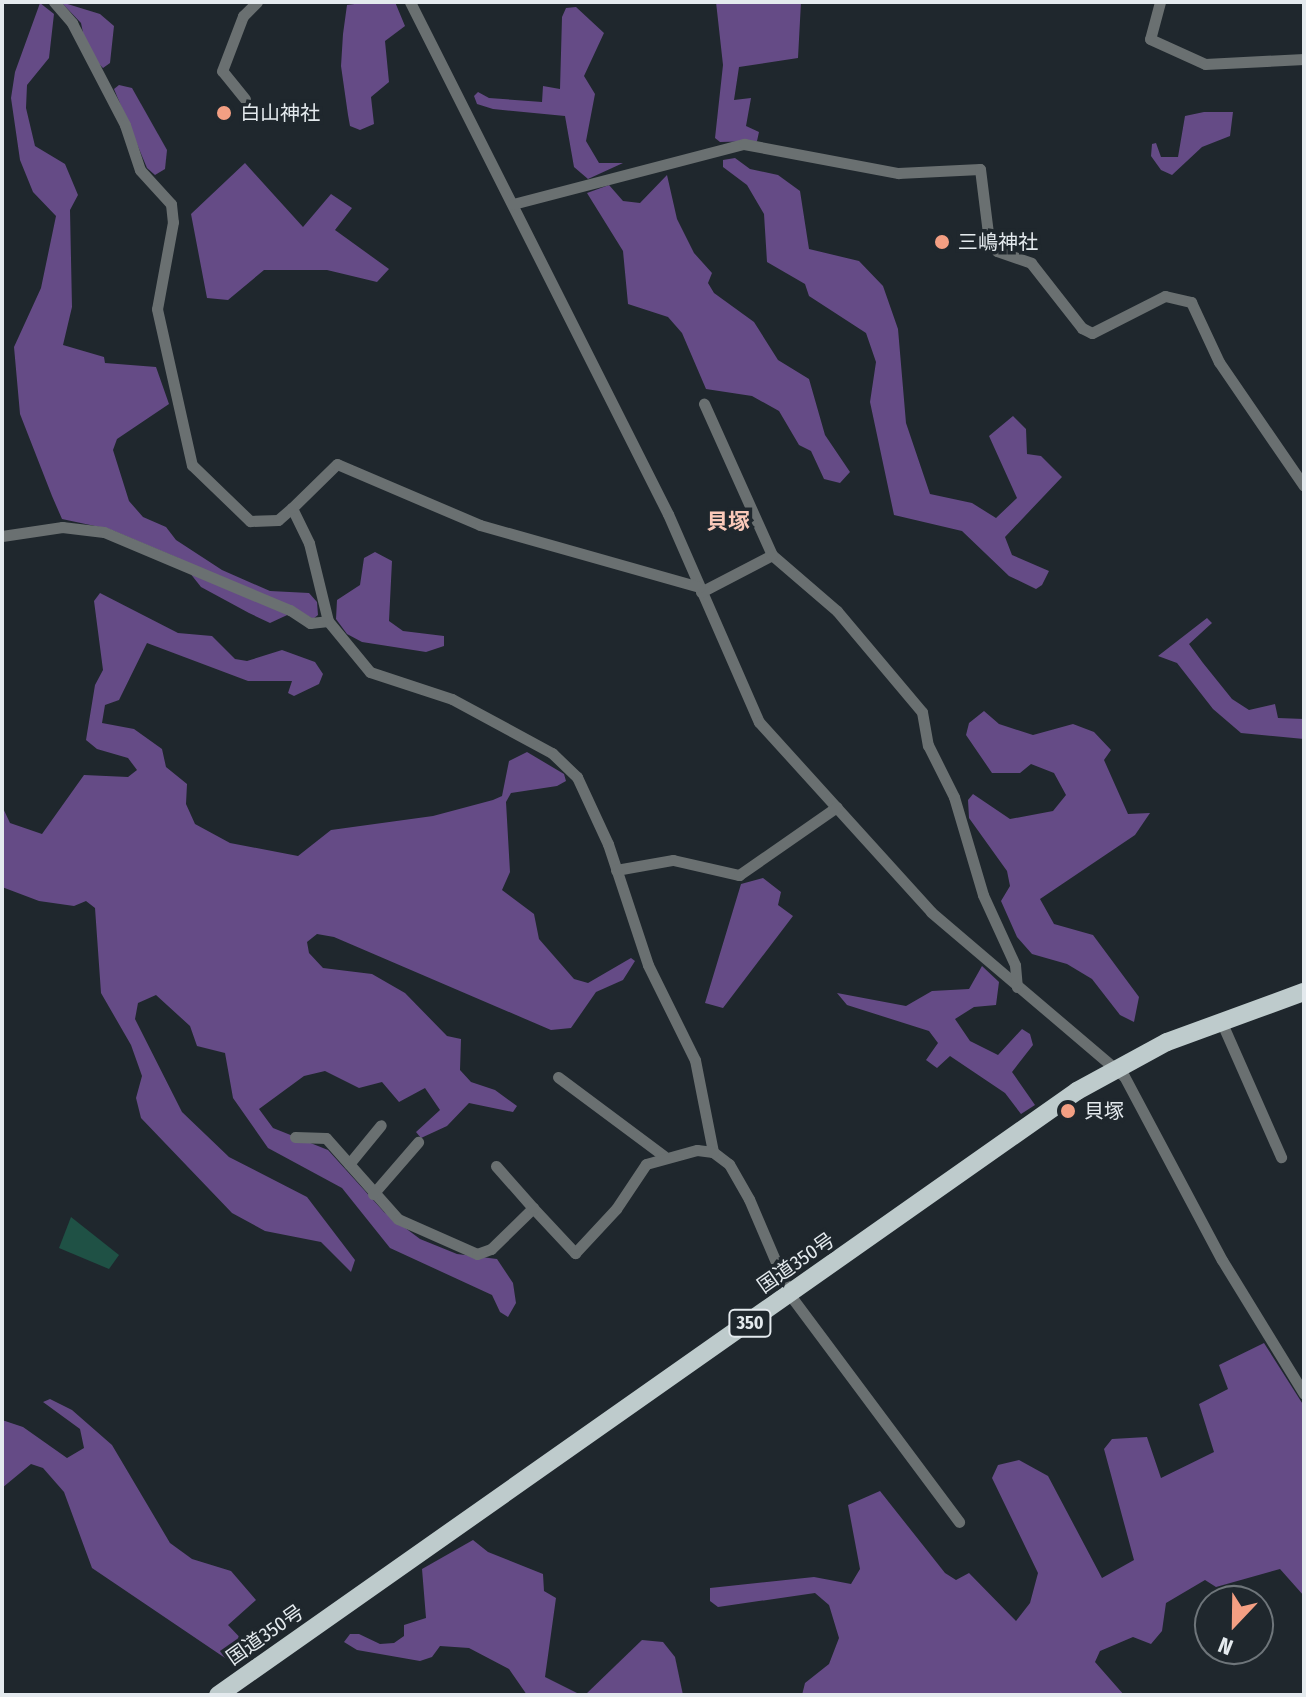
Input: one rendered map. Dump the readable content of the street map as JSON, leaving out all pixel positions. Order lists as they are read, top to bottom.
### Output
{
  "streets": {
    "highway": ["国道350号", "350"]
  },
  "districts": ["貝塚"],
  "places": ["白山神社", "三嶋神社", "貝塚"],
  "north": "bottom"
}
